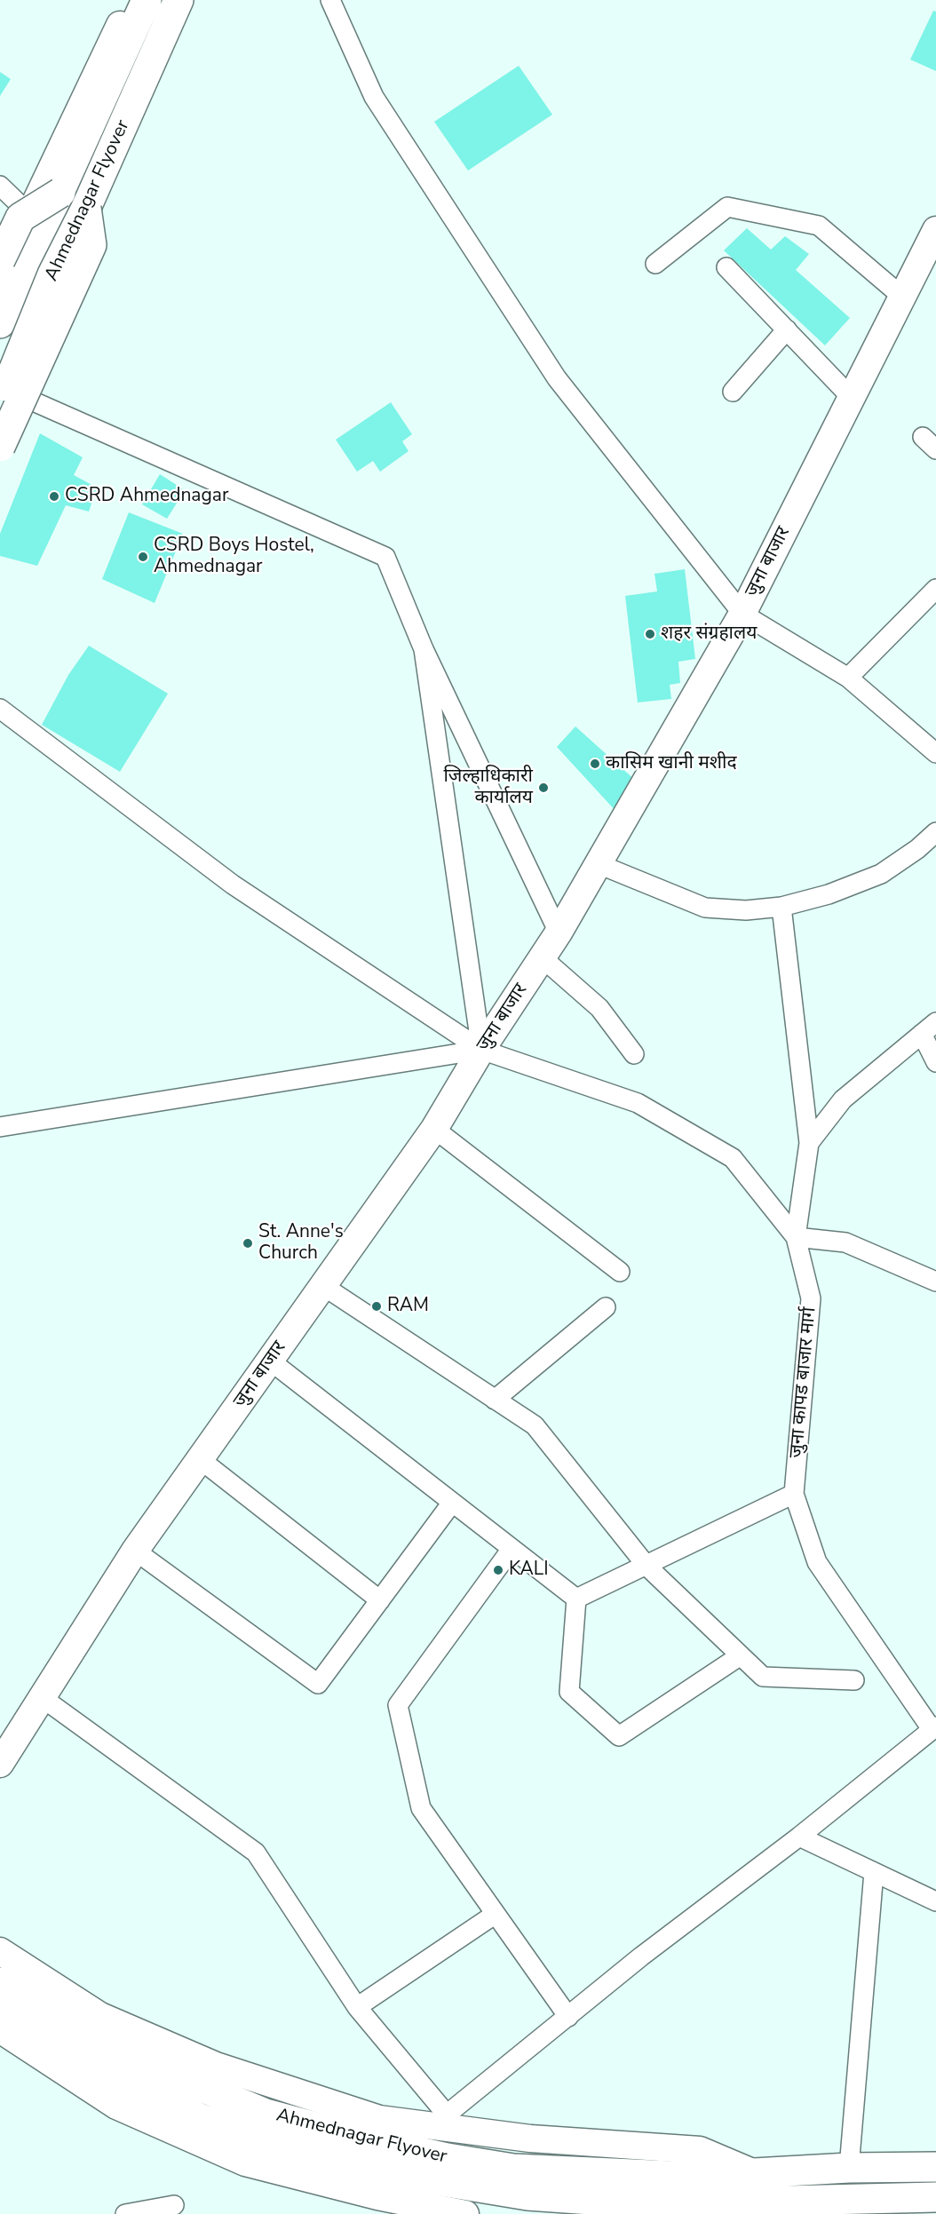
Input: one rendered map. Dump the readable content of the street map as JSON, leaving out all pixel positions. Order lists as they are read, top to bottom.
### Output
{
  "streets": {
    "highway": ["Ahmednagar Flyover"],
    "street": ["जुना बाजार", "जुना कापड बाजार मार्ग"]
  },
  "places": [
    "CSRD Ahmednagar",
    "CSRD Boys Hostel, Ahmednagar",
    "शहर संग्रहालय",
    "कासिम खानी मशीद",
    "जिल्हाधिकारी कार्यालय",
    "St. Anne's Church",
    "RAM",
    "KALI"
  ]
}
